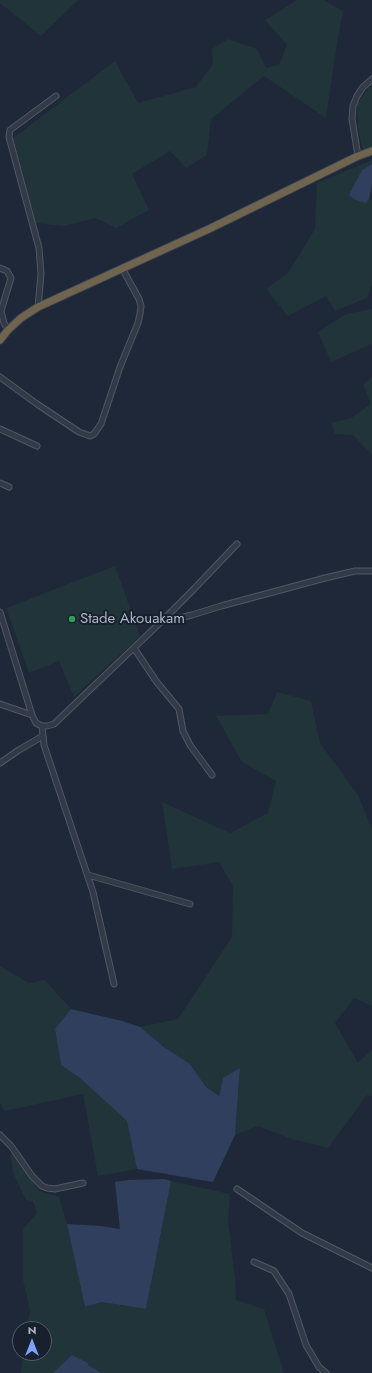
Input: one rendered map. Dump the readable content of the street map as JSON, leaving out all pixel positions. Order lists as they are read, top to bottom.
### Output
{
  "places": ["Stade Akouakam"],
  "north": "top"
}
